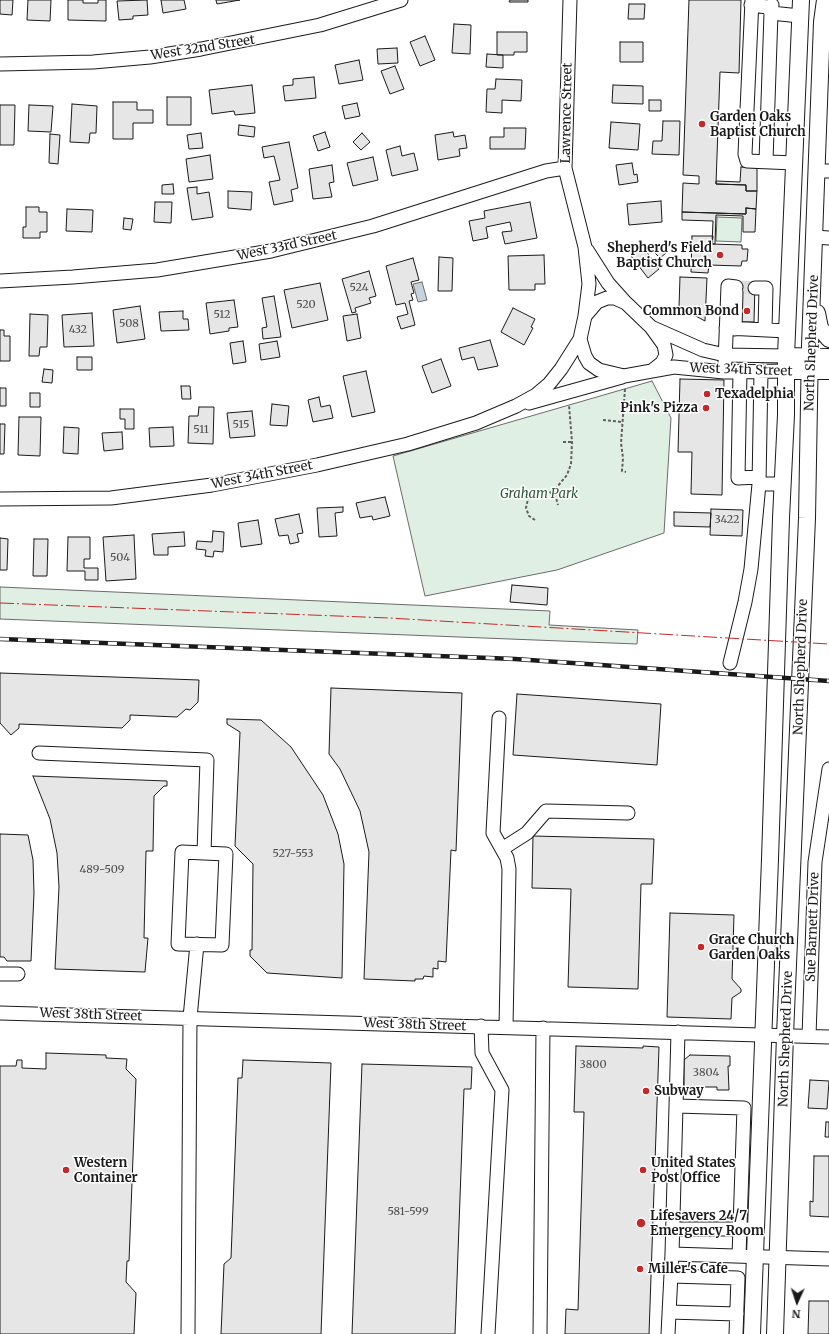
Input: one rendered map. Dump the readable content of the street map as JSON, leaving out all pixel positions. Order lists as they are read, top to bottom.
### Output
{
  "streets": {
    "main road": ["North Shepherd Drive", "West 34th Street"],
    "street": [
      "West 32nd Street",
      "Lawrence Street",
      "West 33rd Street",
      "Sue Barnett Drive",
      "West 38th Street"
    ]
  },
  "crossings": [
    ["Lawrence Street", "West 33rd Street"],
    ["Lawrence Street", "West 34th Street"],
    ["North Shepherd Drive", "West 34th Street"],
    ["North Shepherd Drive", "West 38th Street"],
    ["Sue Barnett Drive", "West 38th Street"]
  ],
  "parks": ["Graham Park"],
  "places": [
    "Garden Oaks Baptist Church",
    "Shepherd's Field Baptist Church",
    "Common Bond",
    "Texadelphia",
    "Pink's Pizza",
    "Grace Church Garden Oaks",
    "Subway",
    "Western Container",
    "United States Post Office",
    "Lifesavers 24/7 Emergency Room",
    "Miller's Cafe"
  ],
  "house_numbers": [
    "524",
    "520",
    "512",
    "508",
    "432",
    "515",
    "511",
    "3422",
    "504",
    "527-553",
    "489-509",
    "3800",
    "3804",
    "581-599"
  ],
  "north": "bottom"
}
